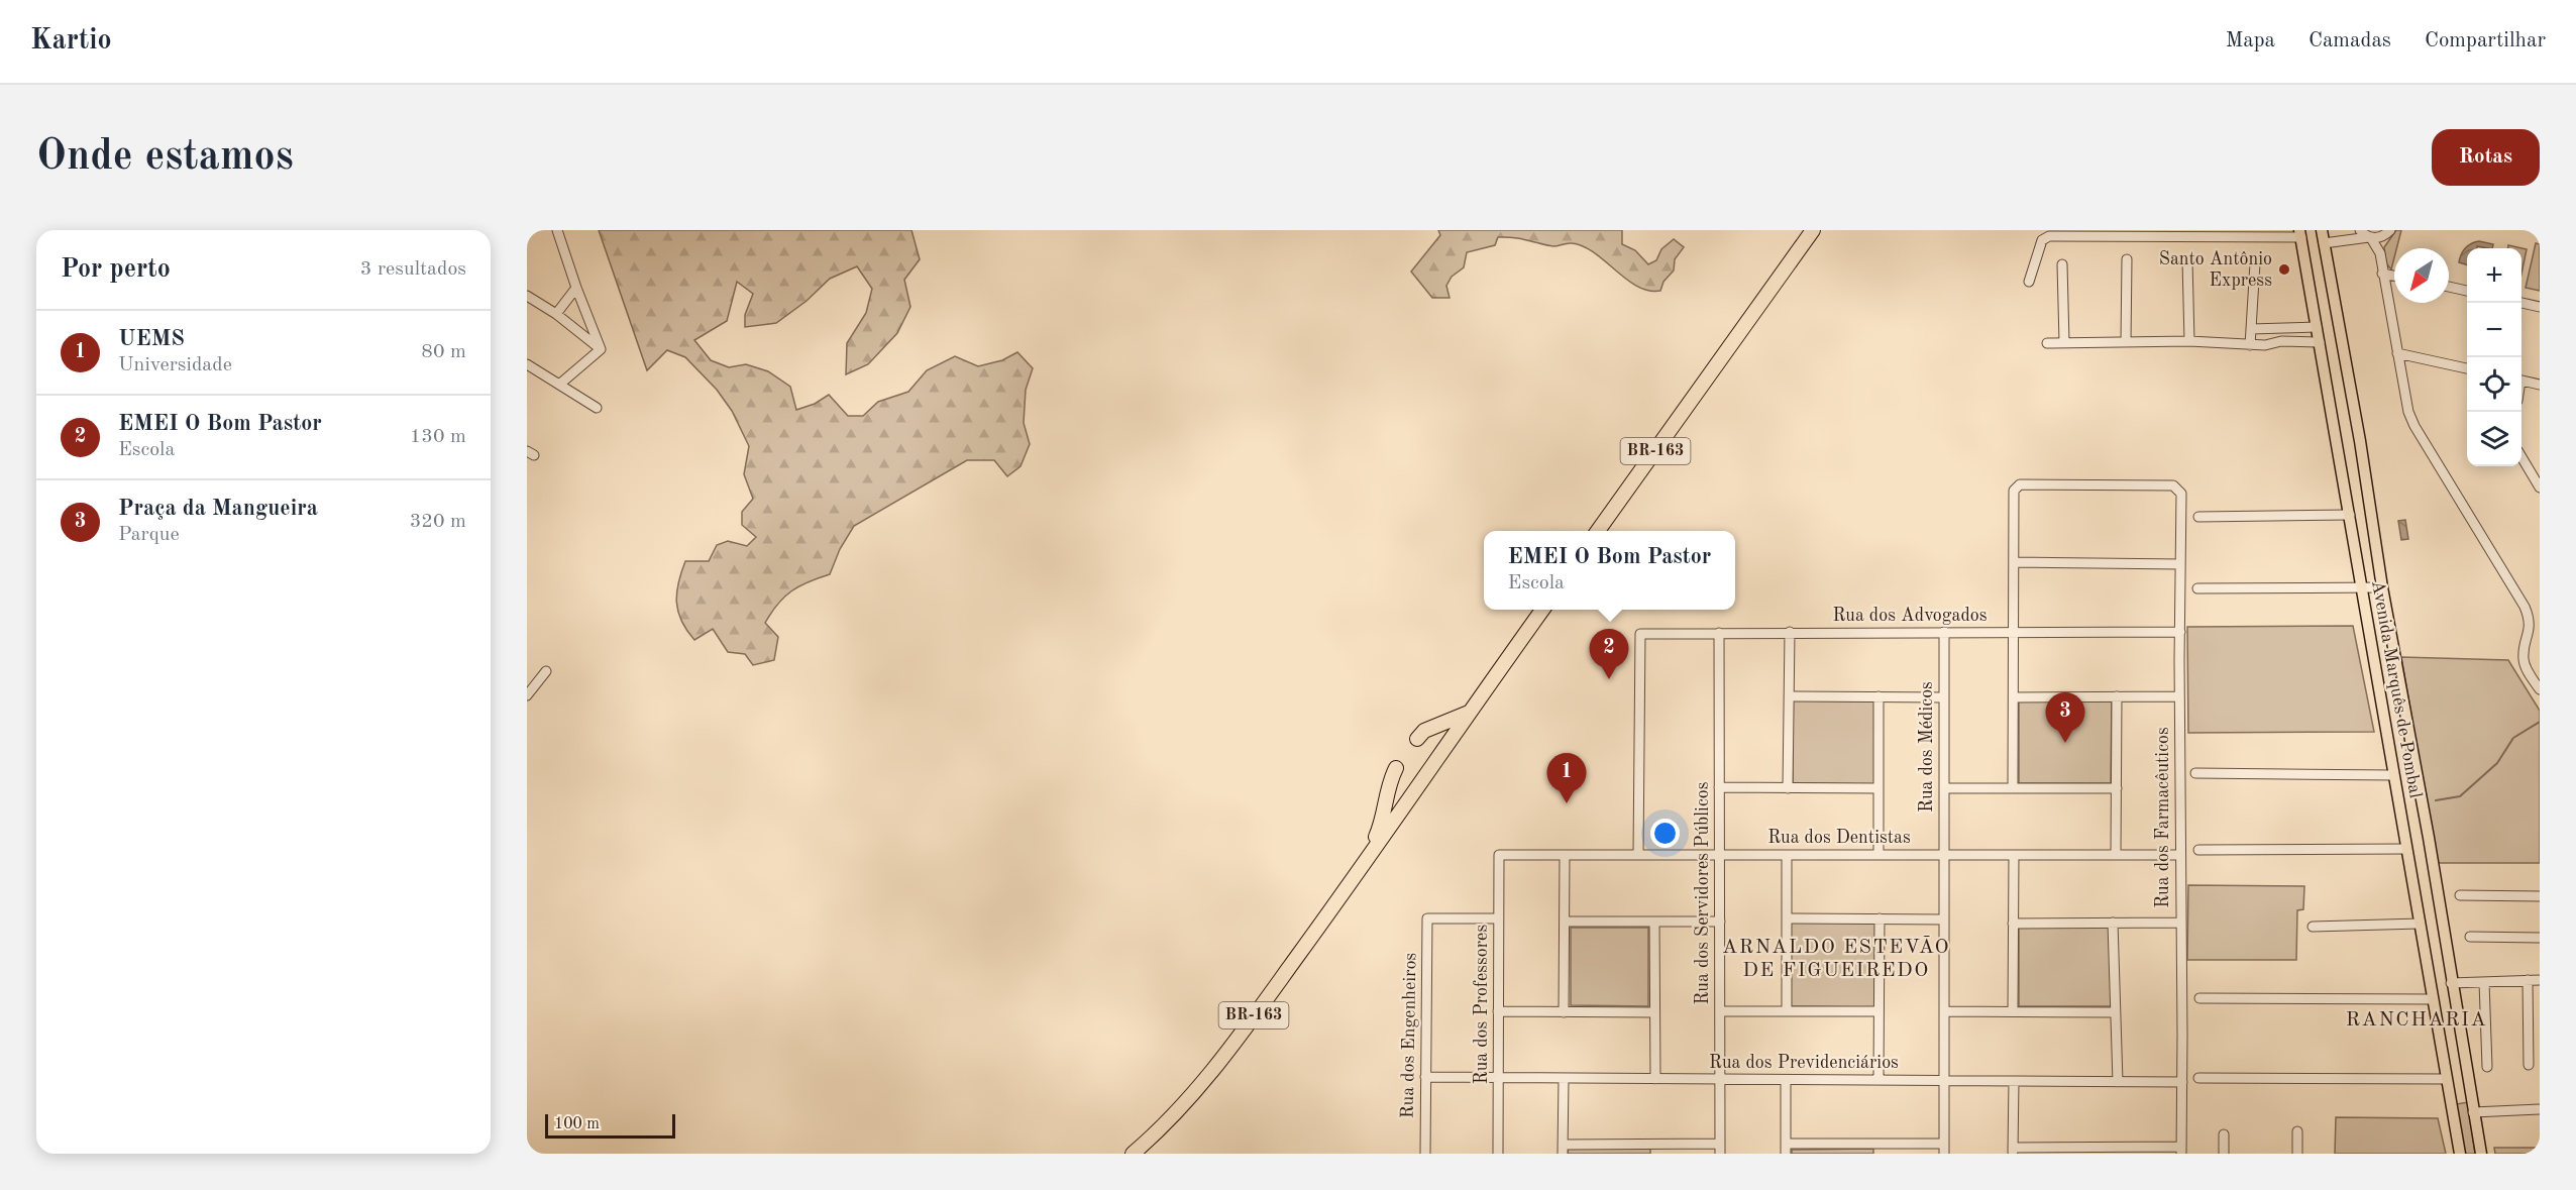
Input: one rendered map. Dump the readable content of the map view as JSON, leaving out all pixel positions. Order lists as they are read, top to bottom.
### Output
{
  "streets": {
    "highway": ["BR-163"],
    "main road": ["Avenida Marquês de Pombal"],
    "street": [
      "Rua dos Advogados",
      "Rua dos Médicos",
      "Rua dos Farmacêuticos",
      "Rua dos Dentistas",
      "Rua dos Servidores Públicos",
      "Rua dos Professores",
      "Rua dos Engenheiros",
      "Rua dos Previdenciários"
    ]
  },
  "crossings": [
    ["Rua dos Advogados", "Rua dos Médicos"],
    ["Rua dos Advogados", "Rua dos Farmacêuticos"],
    ["Rua dos Advogados", "Rua dos Dentistas"],
    ["Rua dos Advogados", "Rua dos Servidores Públicos"],
    ["Rua dos Médicos", "Rua dos Dentistas"],
    ["Rua dos Médicos", "Rua dos Previdenciários"],
    ["Rua dos Farmacêuticos", "Rua dos Dentistas"],
    ["Rua dos Farmacêuticos", "Rua dos Previdenciários"],
    ["Rua dos Dentistas", "Rua dos Servidores Públicos"],
    ["Rua dos Dentistas", "Rua dos Professores"],
    ["Rua dos Servidores Públicos", "Rua dos Previdenciários"],
    ["Rua dos Professores", "Rua dos Engenheiros"],
    ["Rua dos Professores", "Rua dos Previdenciários"],
    ["Rua dos Engenheiros", "Rua dos Previdenciários"]
  ],
  "districts": ["ARNALDO ESTEVÃO DE FIGUEIREDO", "RANCHARIA"],
  "places": ["Santo Antônio Express"],
  "scale_bar": "100 m",
  "north": "bottom left",
  "page": {
    "header": "Kartio",
    "nav": ["Mapa", "Camadas", "Compartilhar"],
    "buttons": "Rotas",
    "title": "Onde estamos",
    "heading": ["Por perto", "3 resultados"],
    "map_buttons": ["+", "−"],
    "list": [
      {
        "mark": "1",
        "name": "UEMS",
        "note": "Universidade",
        "value": "80 m"
      },
      {
        "mark": "2",
        "name": "EMEI O Bom Pastor",
        "note": "Escola",
        "value": "130 m"
      },
      {
        "mark": "3",
        "name": "Praça da Mangueira",
        "note": "Parque",
        "value": "320 m"
      }
    ],
    "popup": ["EMEI O Bom Pastor", "Escola"],
    "pins": ["2", "3", "1"],
    "scale": "100 m"
  }
}
